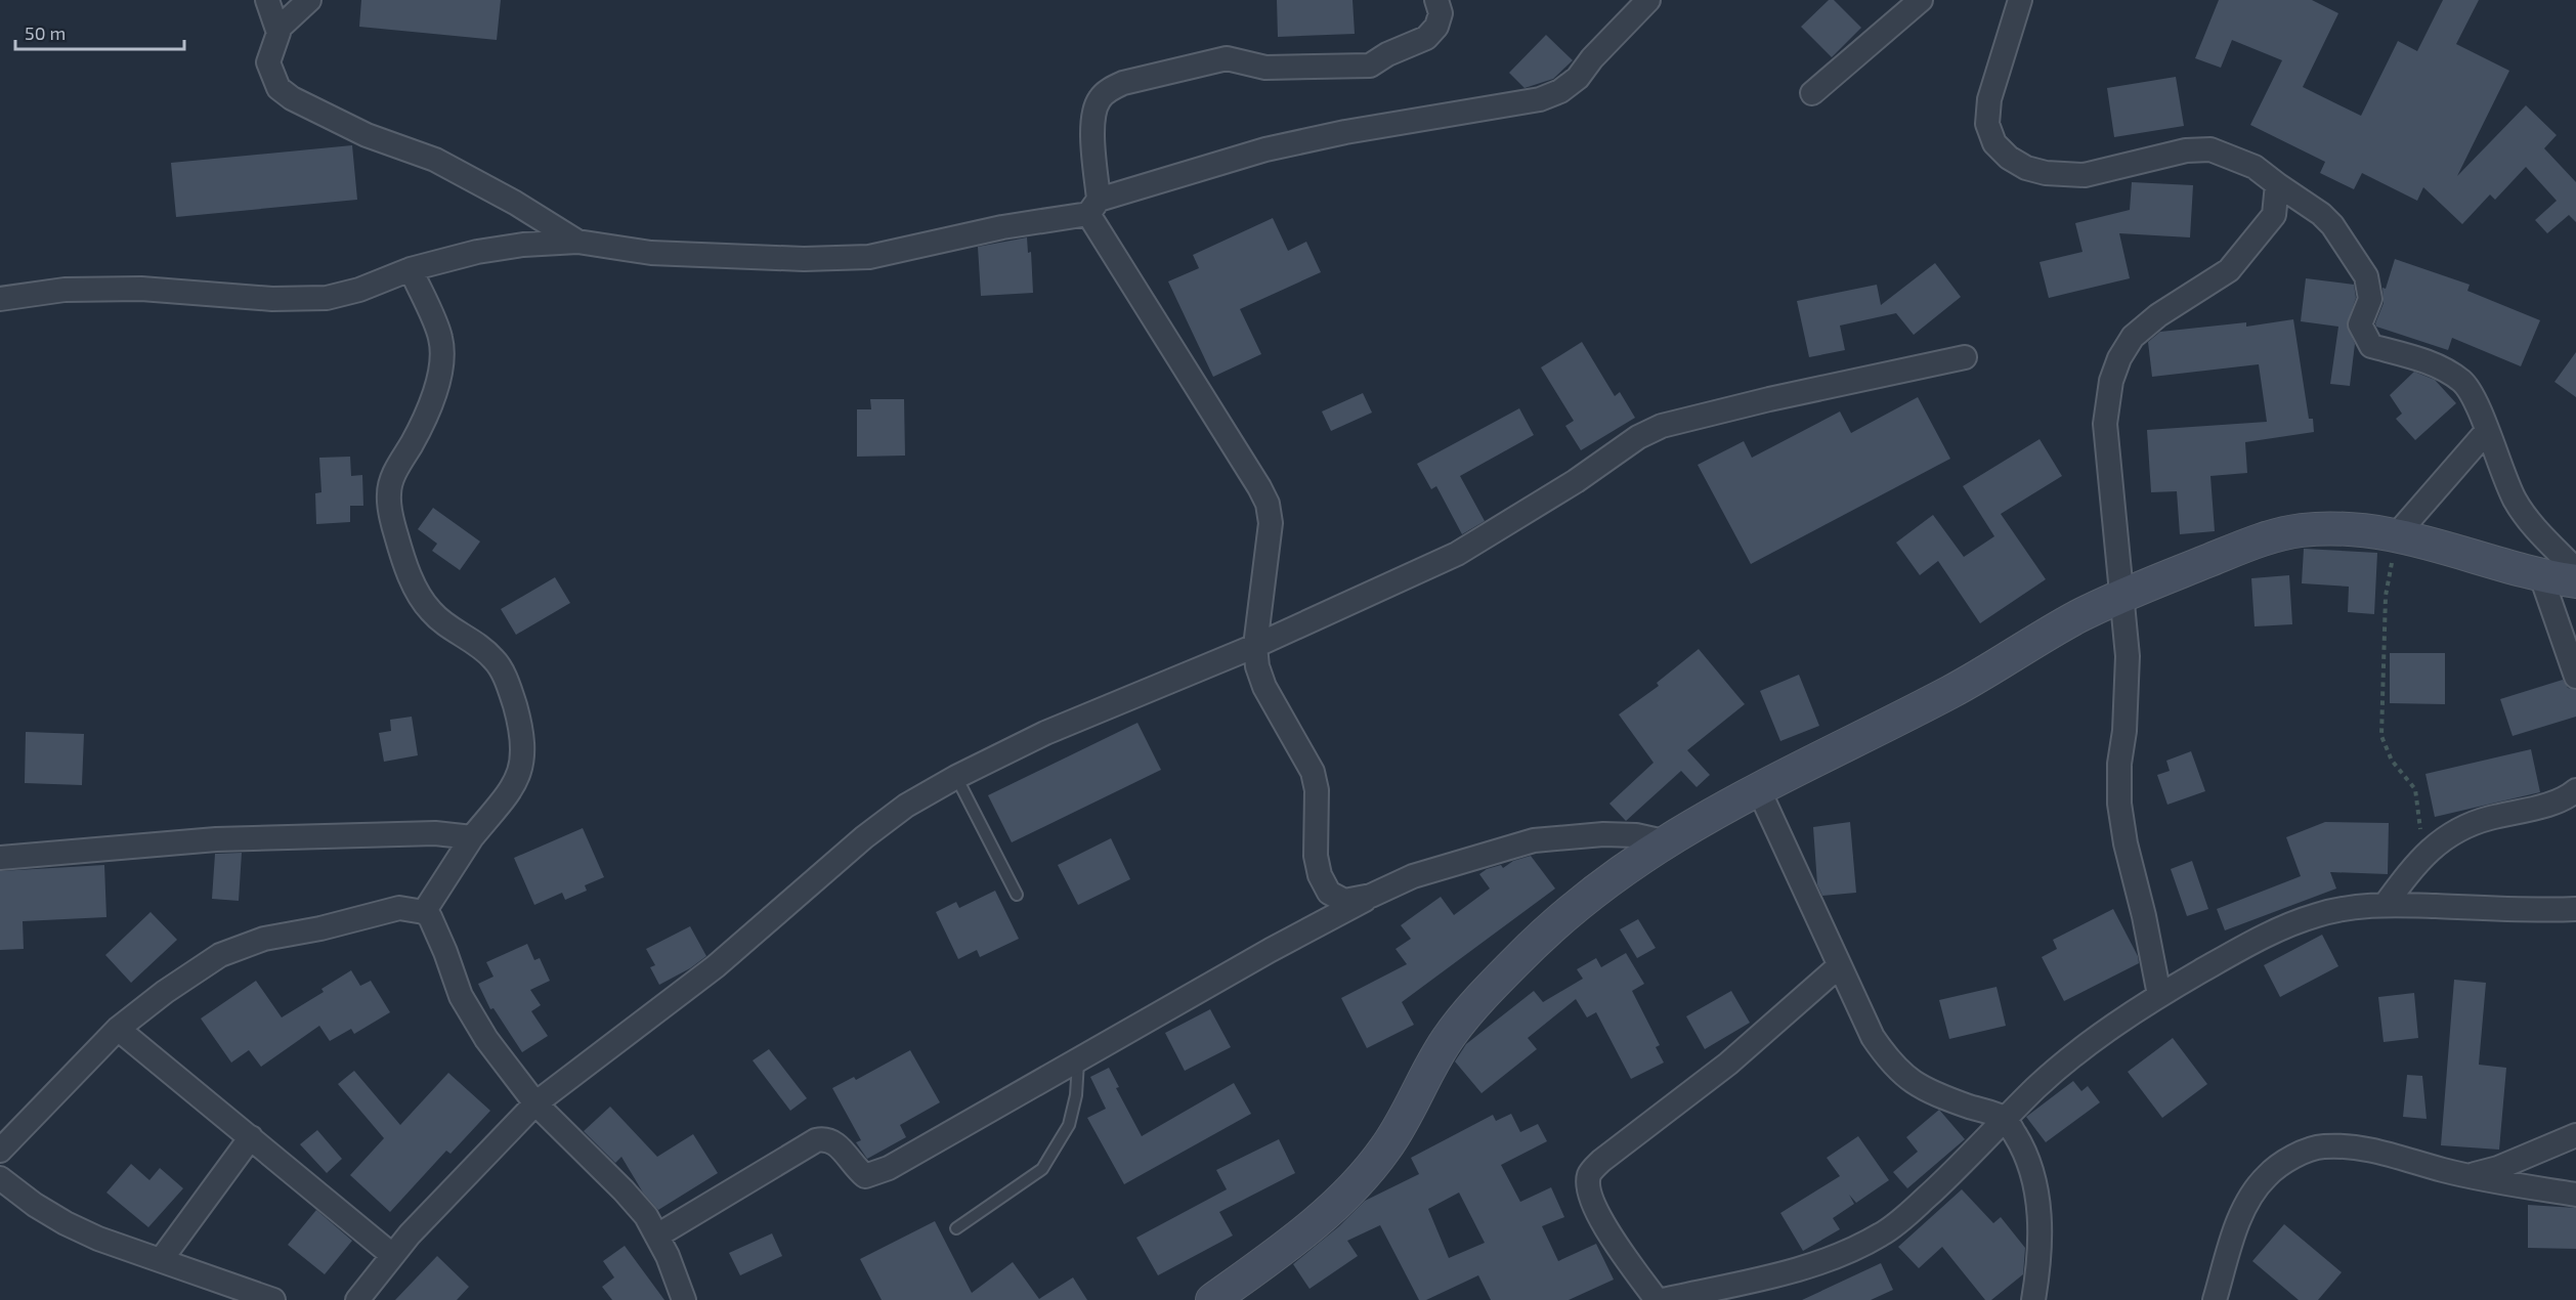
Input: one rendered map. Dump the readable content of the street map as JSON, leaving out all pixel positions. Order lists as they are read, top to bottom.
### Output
{
  "scale_bar": "50 m"
}
